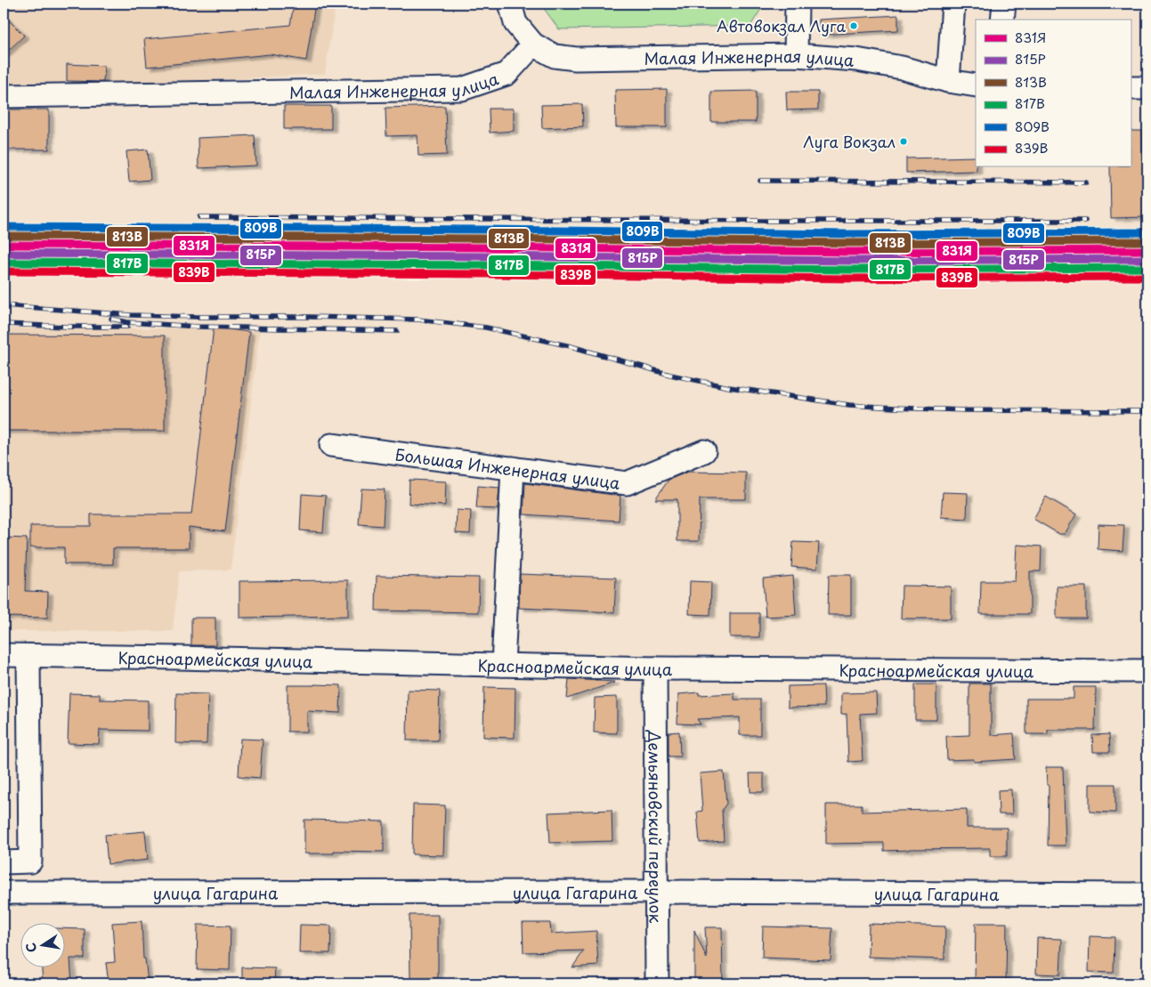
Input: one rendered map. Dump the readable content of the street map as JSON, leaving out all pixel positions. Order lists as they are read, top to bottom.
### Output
{
  "streets": {
    "street": [
      "Малая Инженерная улица",
      "Большая Инженерная улица",
      "Красноармейская улица",
      "Демьяновский переулок",
      "улица Гагарина"
    ]
  },
  "crossings": [
    ["Красноармейская улица", "Демьяновский переулок"],
    ["Демьяновский переулок", "улица Гагарина"]
  ],
  "places": ["Автовокзал Луга", "Луга Вокзал"],
  "lines": [
    "transit line 809В",
    "transit line 813В",
    "transit line 831Я",
    "transit line 815Р",
    "transit line 817В",
    "transit line 839В"
  ],
  "legend": [
    "831Я",
    "815Р",
    "813В",
    "817В",
    "809В",
    "839В"
  ],
  "north": "left"
}
